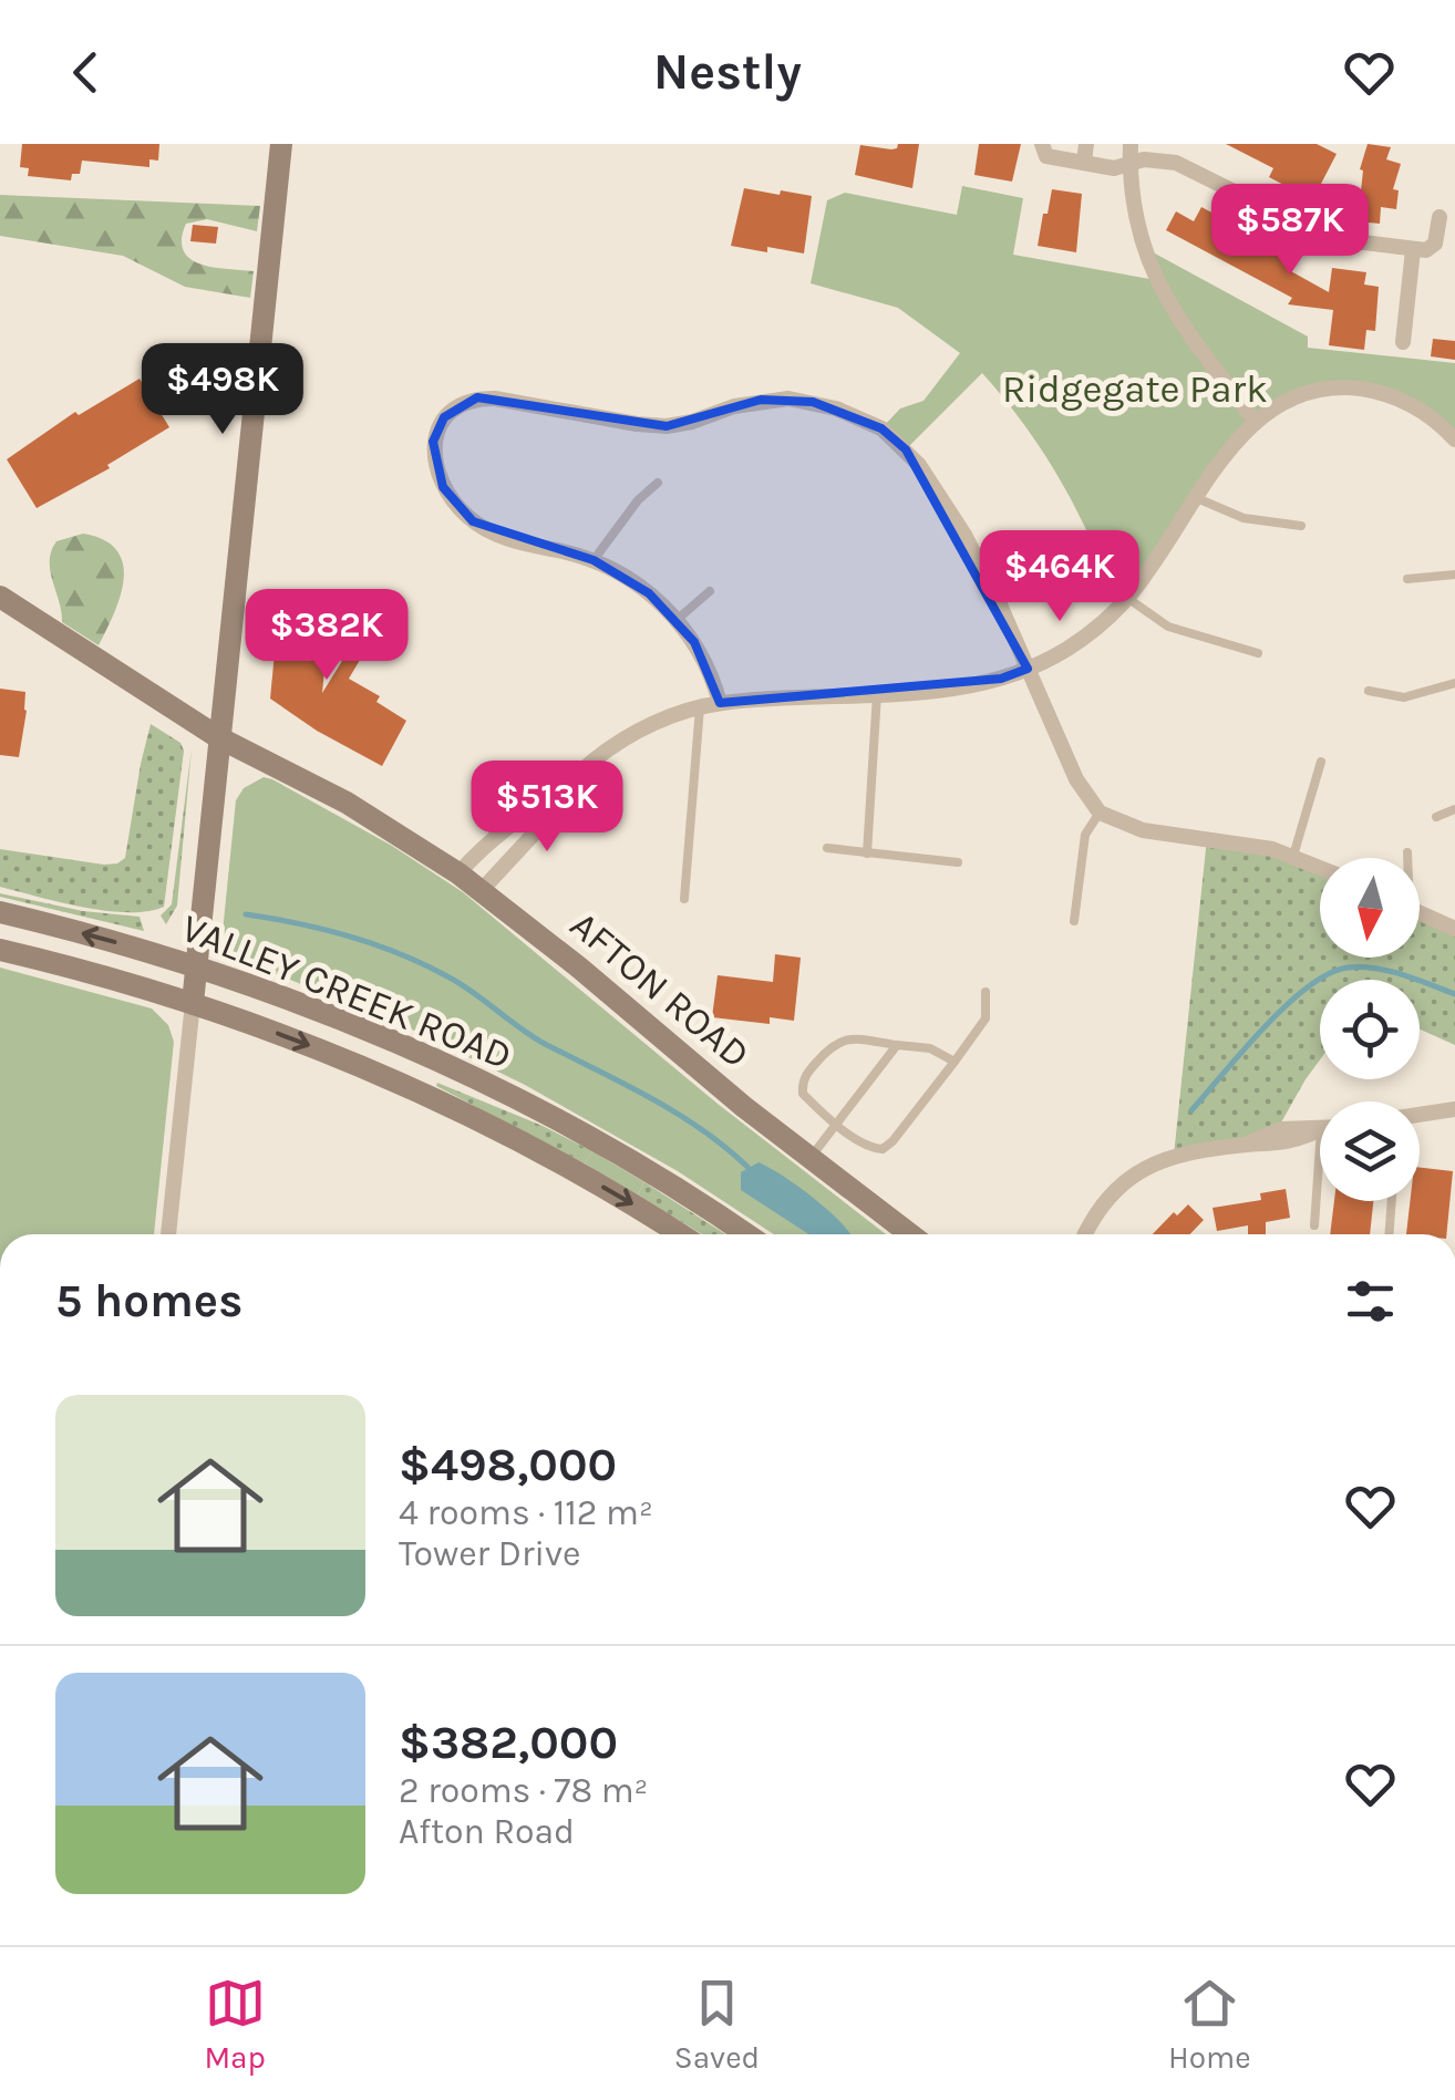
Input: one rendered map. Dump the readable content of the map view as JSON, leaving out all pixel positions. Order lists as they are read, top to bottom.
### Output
{
  "streets": {
    "street": ["AFTON ROAD", "VALLEY CREEK ROAD"]
  },
  "parks": ["Ridgegate Park"],
  "north": "bottom",
  "page": {
    "header": "Nestly",
    "price": [
      "$587K",
      "$498K",
      "$464K",
      "$382K",
      "$513K"
    ],
    "heading": "5 homes",
    "list": [
      {
        "name": "$498,000",
        "note": "4 rooms · 112 m² · Tower Drive"
      },
      {
        "name": "$382,000",
        "note": "2 rooms · 78 m² · Afton Road"
      }
    ],
    "tabs": ["Map", "Saved", "Home"]
  }
}
